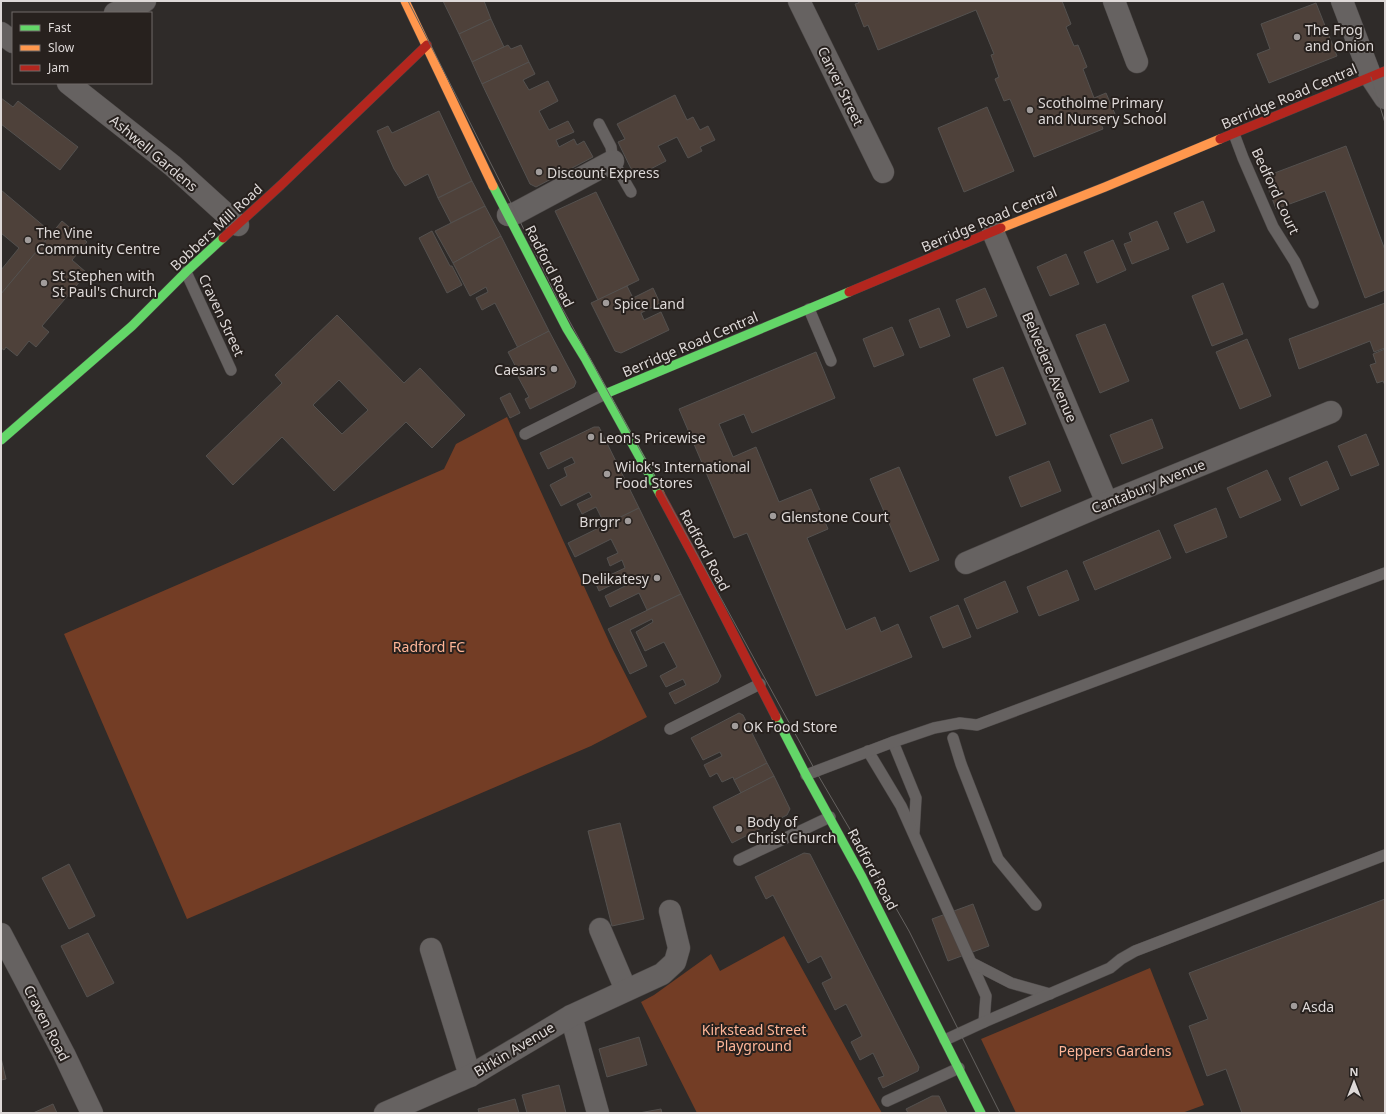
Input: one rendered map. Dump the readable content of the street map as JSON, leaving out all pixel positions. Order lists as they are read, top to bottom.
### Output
{
  "streets": {
    "street": [
      "Carver Street",
      "Berridge Road Central",
      "Ashwell Gardens",
      "Bobbers Mill Road",
      "Radford Road",
      "Belvedere Avenue",
      "Cantabury Avenue",
      "Craven Road",
      "Birkin Avenue"
    ],
    "lane": ["Bedford Court", "Craven Street"]
  },
  "crossings": [
    ["Berridge Road Central", "Bedford Court"],
    ["Berridge Road Central", "Radford Road"],
    ["Berridge Road Central", "Belvedere Avenue"],
    ["Ashwell Gardens", "Bobbers Mill Road"],
    ["Bobbers Mill Road", "Radford Road"],
    ["Bobbers Mill Road", "Craven Street"],
    ["Belvedere Avenue", "Cantabury Avenue"]
  ],
  "parks": ["Radford FC", "Kirkstead Street Playground", "Peppers Gardens"],
  "places": [
    "The Frog and Onion",
    "Scotholme Primary and Nursery School",
    "Discount Express",
    "The Vine Community Centre",
    "St Stephen with St Paul's Church",
    "Spice Land",
    "Caesars",
    "Leon's Pricewise",
    "Wilok's International Food Stores",
    "Glenstone Court",
    "Brrgrr",
    "Delikatesy",
    "OK Food Store",
    "Body of Christ Church",
    "Asda"
  ],
  "legend": ["Fast", "Slow", "Jam"],
  "north": "top"
}
